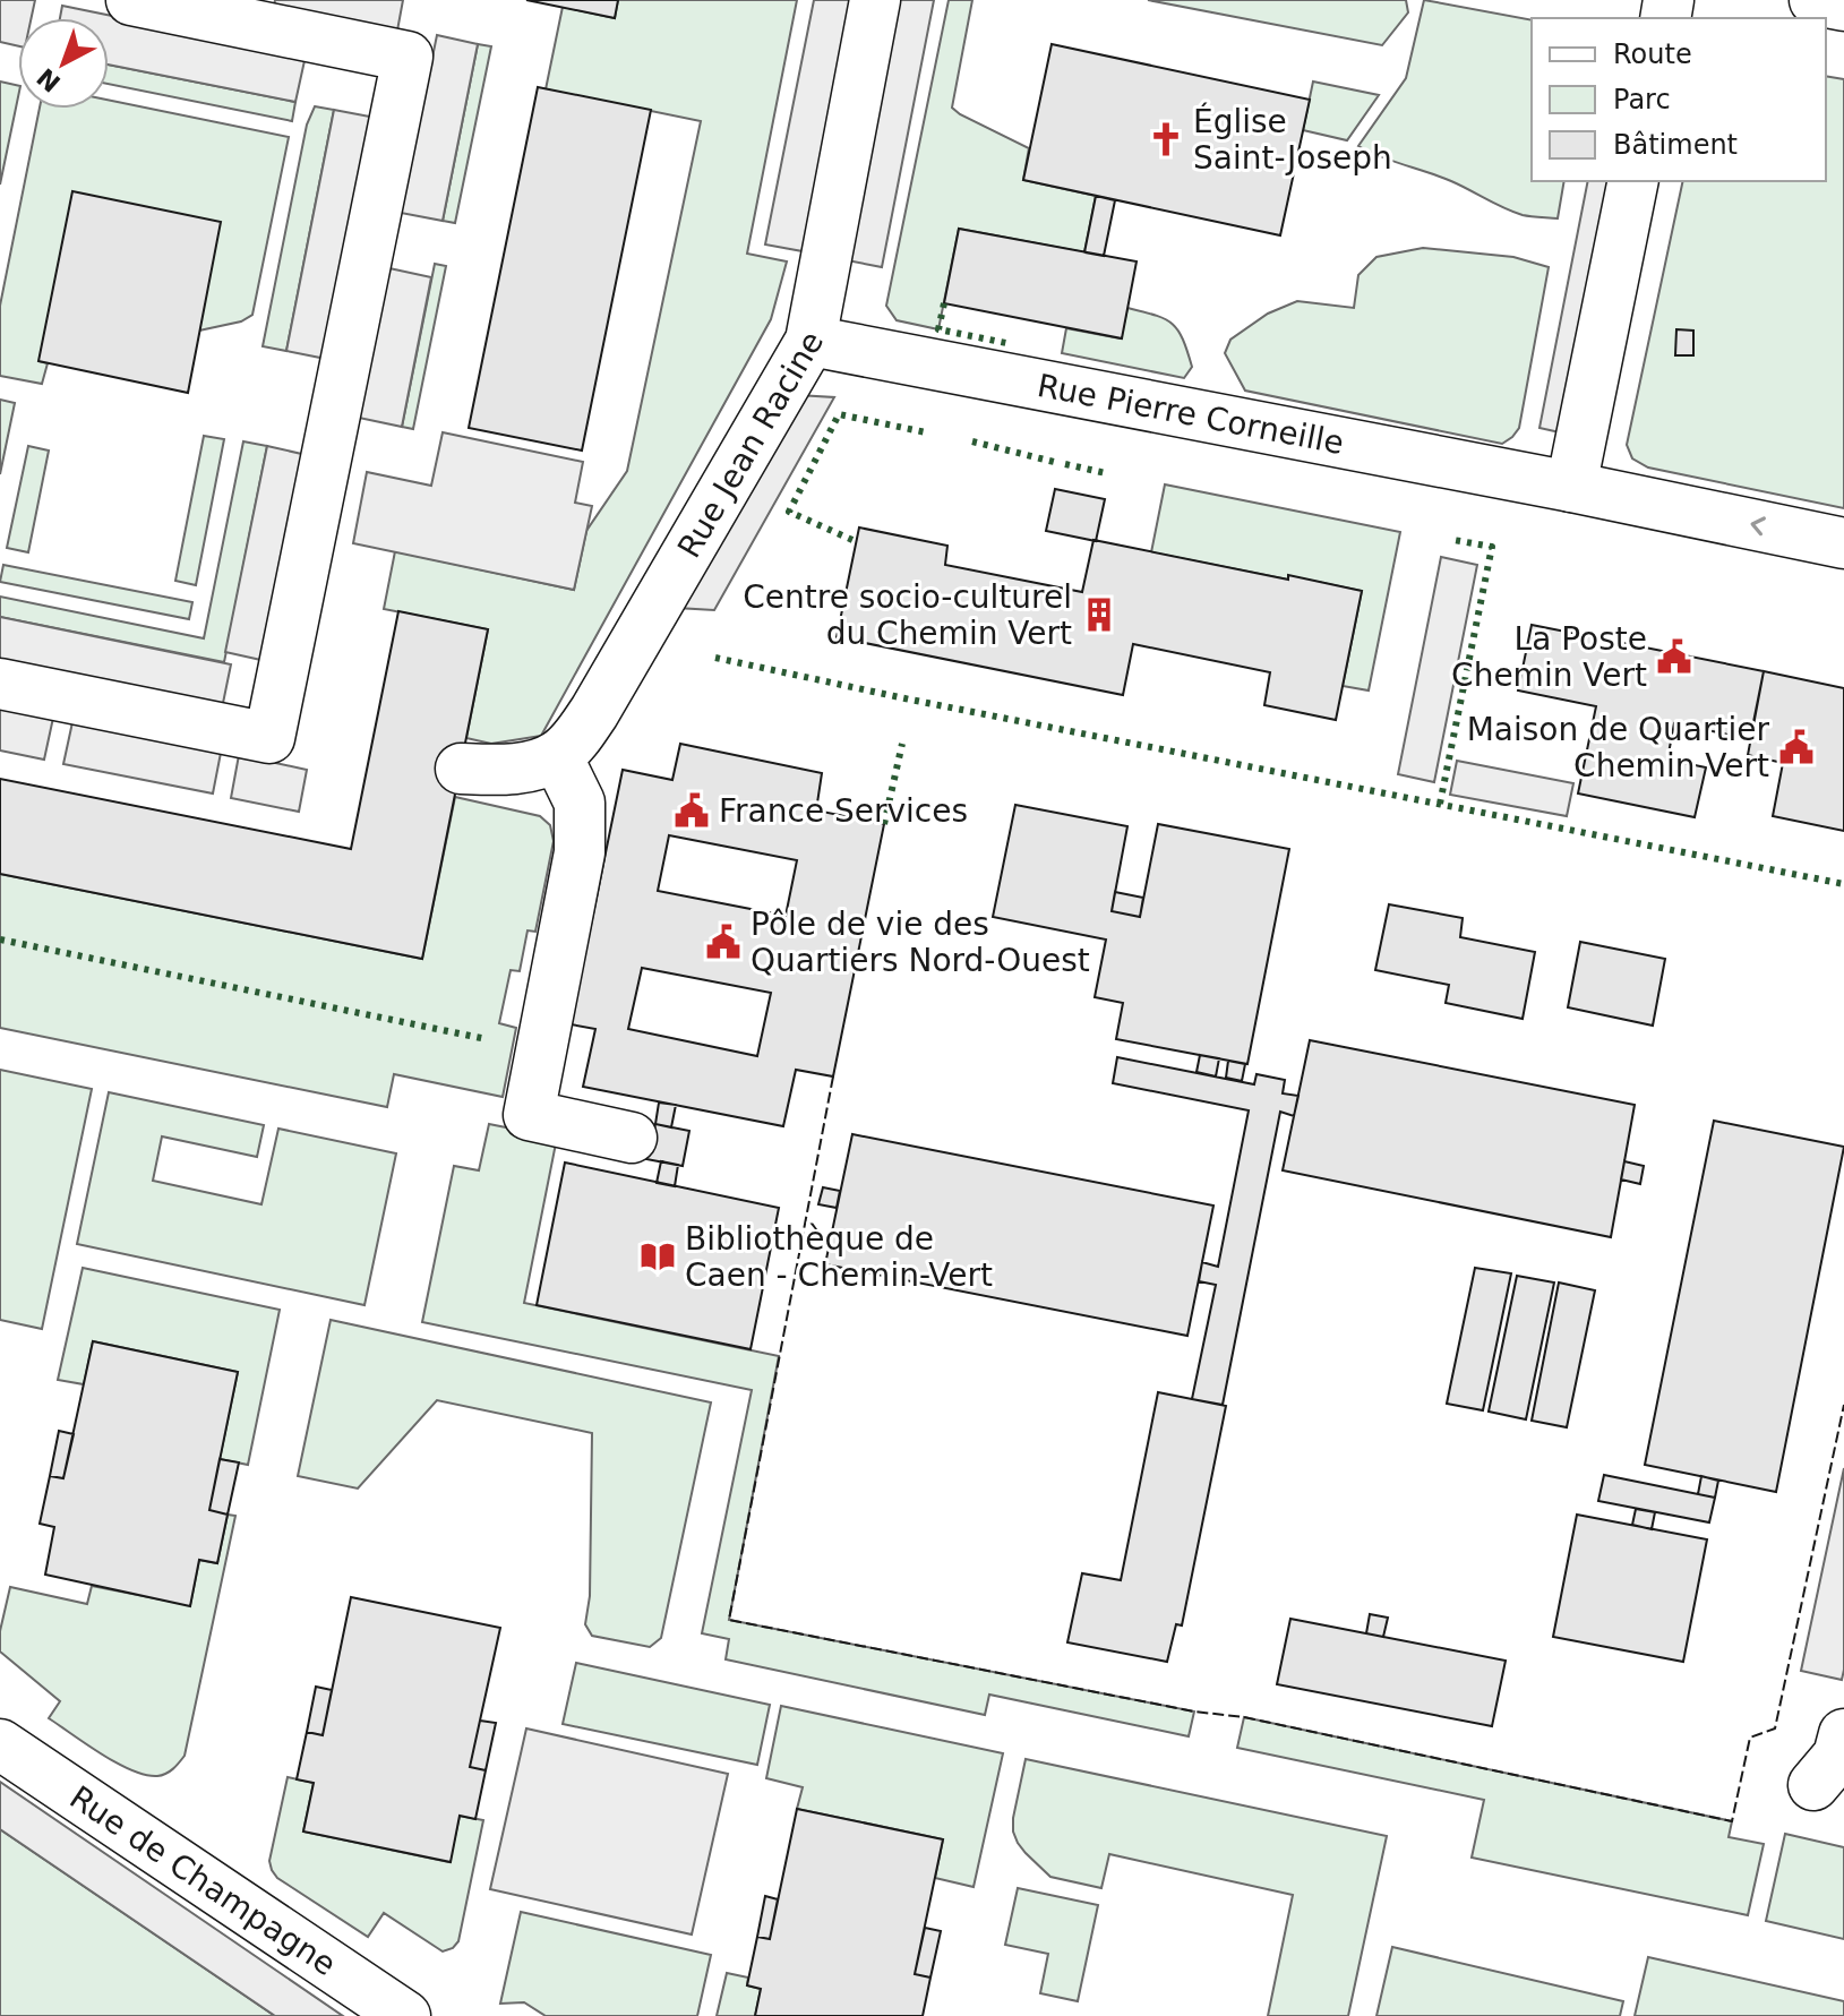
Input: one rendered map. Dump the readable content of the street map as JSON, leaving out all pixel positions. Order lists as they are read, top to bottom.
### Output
{
  "streets": {
    "street": ["Rue Pierre Corneille", "Rue Jean Racine", "Rue de Champagne"]
  },
  "crossings": [
    ["Rue Pierre Corneille", "Rue Jean Racine"]
  ],
  "places": {
    "church": ["Église Saint-Joseph"],
    "building": ["Centre socio-culturel du Chemin Vert"],
    "public building": [
      "La Poste Chemin Vert",
      "Maison de Quartier Chemin Vert",
      "France Services",
      "Pôle de vie des Quartiers Nord-Ouest"
    ],
    "library": ["Bibliothèque de Caen - Chemin-Vert"]
  },
  "legend": ["Route", "Parc", "Bâtiment"],
  "north": "bottom left"
}
